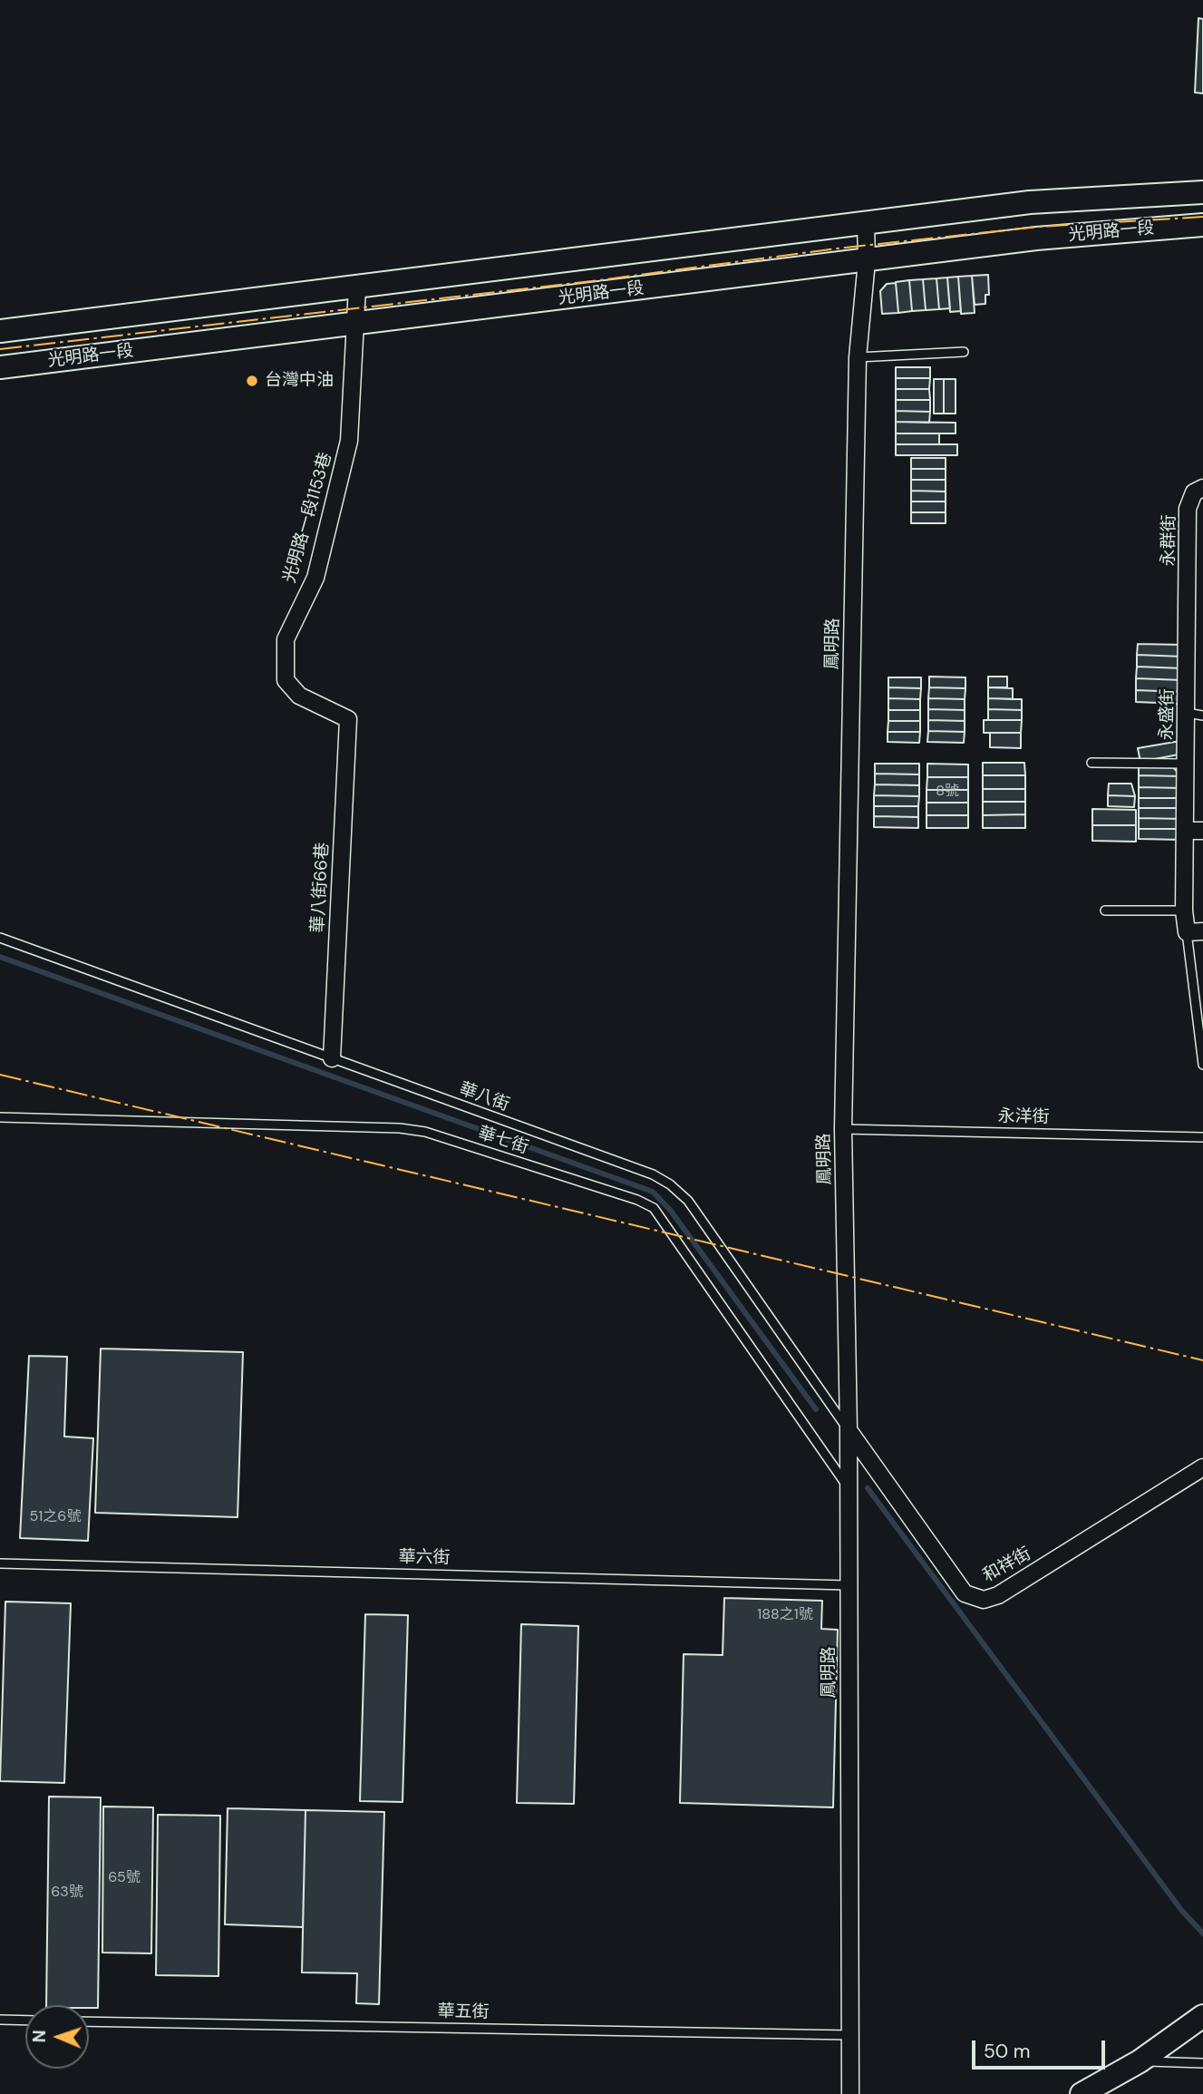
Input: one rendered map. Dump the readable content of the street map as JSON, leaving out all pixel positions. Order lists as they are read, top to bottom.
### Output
{
  "streets": {
    "street": [
      "光明路一段",
      "光明路一段1153巷",
      "永群街",
      "鳳明路",
      "永盛街",
      "華八街66巷",
      "和祥街"
    ],
    "lane": [
      "華八街",
      "永洋街",
      "華七街",
      "華六街",
      "華五街"
    ]
  },
  "crossings": [
    ["光明路一段", "光明路一段1153巷"],
    ["光明路一段", "鳳明路"],
    ["光明路一段1153巷", "華八街66巷"],
    ["永群街", "永盛街"],
    ["鳳明路", "華八街"],
    ["鳳明路", "永洋街"],
    ["鳳明路", "華七街"],
    ["鳳明路", "華六街"],
    ["鳳明路", "和祥街"],
    ["鳳明路", "華五街"],
    ["華八街66巷", "華八街"],
    ["華八街", "和祥街"]
  ],
  "places": ["台灣中油"],
  "house_numbers": [
    "8號",
    "51之6號",
    "188之1號",
    "65號",
    "63號"
  ],
  "scale_bar": "50 m",
  "north": "left"
}
